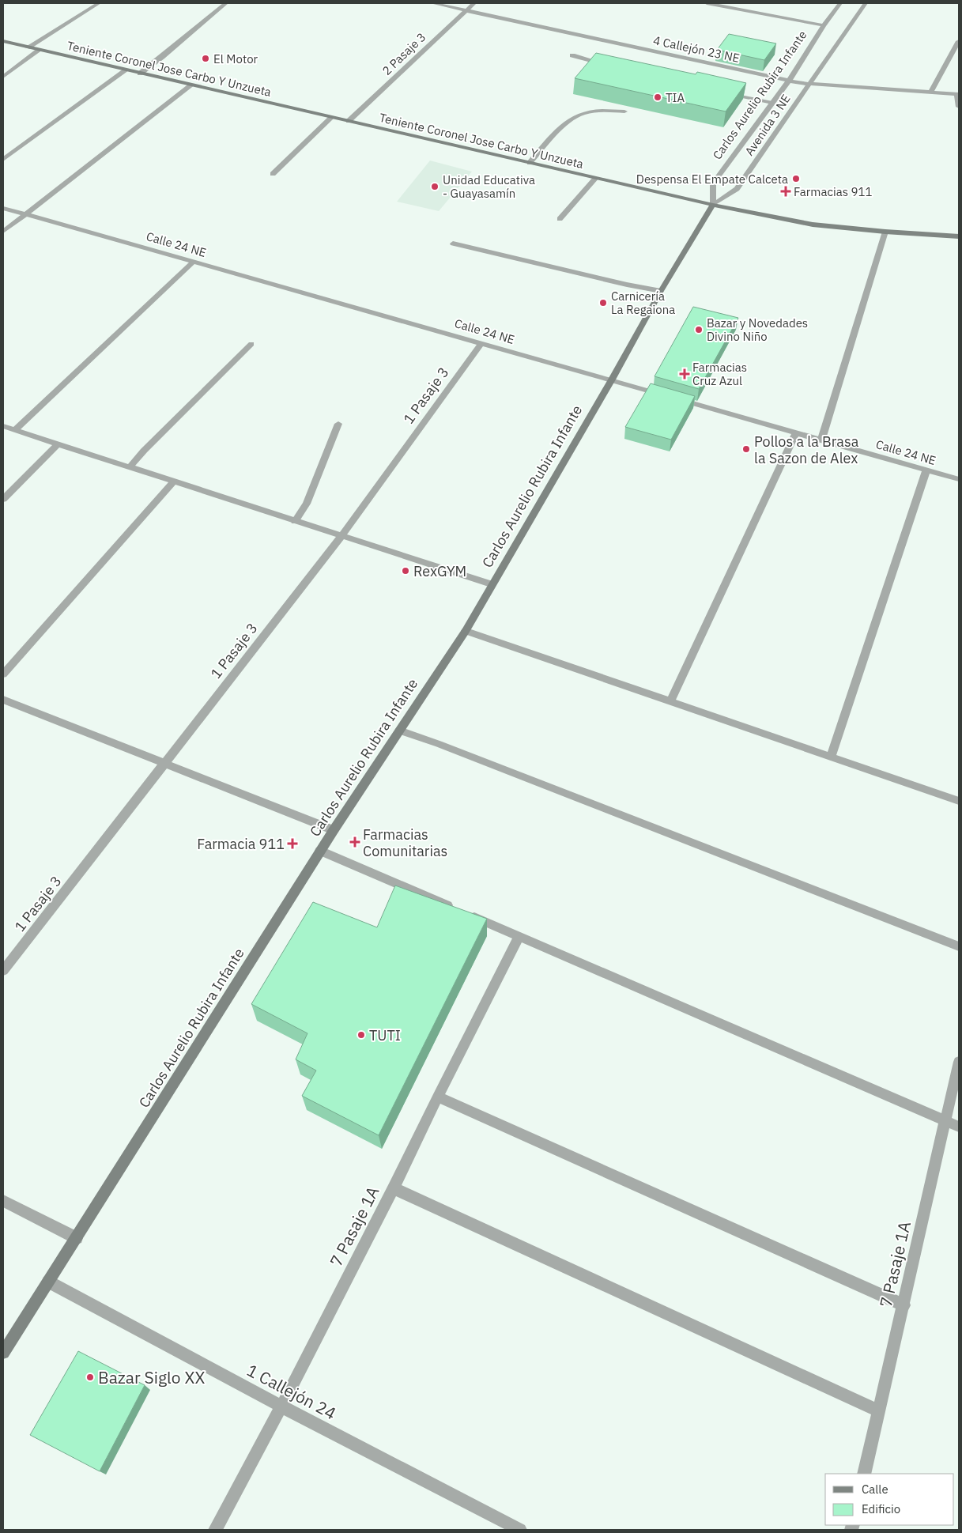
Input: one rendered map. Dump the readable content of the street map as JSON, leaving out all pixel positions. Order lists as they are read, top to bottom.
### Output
{
  "streets": {
    "street": [
      "4 Callejón 23 NE",
      "2 Pasaje 3",
      "Teniente Coronel Jose Carbo Y Unzueta",
      "Carlos Aurelio Rubira Infante",
      "Avenida 3 NE",
      "Calle 24 NE",
      "1 Pasaje 3",
      "7 Pasaje 1A",
      "1 Callejón 24"
    ]
  },
  "crossings": [
    ["4 Callejón 23 NE", "2 Pasaje 3"],
    ["4 Callejón 23 NE", "Carlos Aurelio Rubira Infante"],
    ["4 Callejón 23 NE", "Avenida 3 NE"],
    ["2 Pasaje 3", "Teniente Coronel Jose Carbo Y Unzueta"],
    ["Teniente Coronel Jose Carbo Y Unzueta", "Carlos Aurelio Rubira Infante"],
    ["Teniente Coronel Jose Carbo Y Unzueta", "Avenida 3 NE"],
    ["Carlos Aurelio Rubira Infante", "Avenida 3 NE"],
    ["Carlos Aurelio Rubira Infante", "Calle 24 NE"],
    ["Carlos Aurelio Rubira Infante", "1 Callejón 24"],
    ["Calle 24 NE", "1 Pasaje 3"],
    ["7 Pasaje 1A", "1 Callejón 24"]
  ],
  "places": {
    "other": [
      "El Motor",
      "TIA",
      "Despensa El Empate Calceta",
      "Unidad Educativa - Guayasamín",
      "Carnicería La Regaiona",
      "Bazar y Novedades Divino Niño",
      "Pollos a la Brasa la Sazon de Alex",
      "RexGYM",
      "TUTI",
      "Bazar Siglo XX"
    ],
    "health": [
      "Farmacias 911",
      "Farmacias Cruz Azul",
      "Farmacias Comunitarias",
      "Farmacia 911"
    ]
  },
  "legend": ["Calle", "Edificio"]
}
